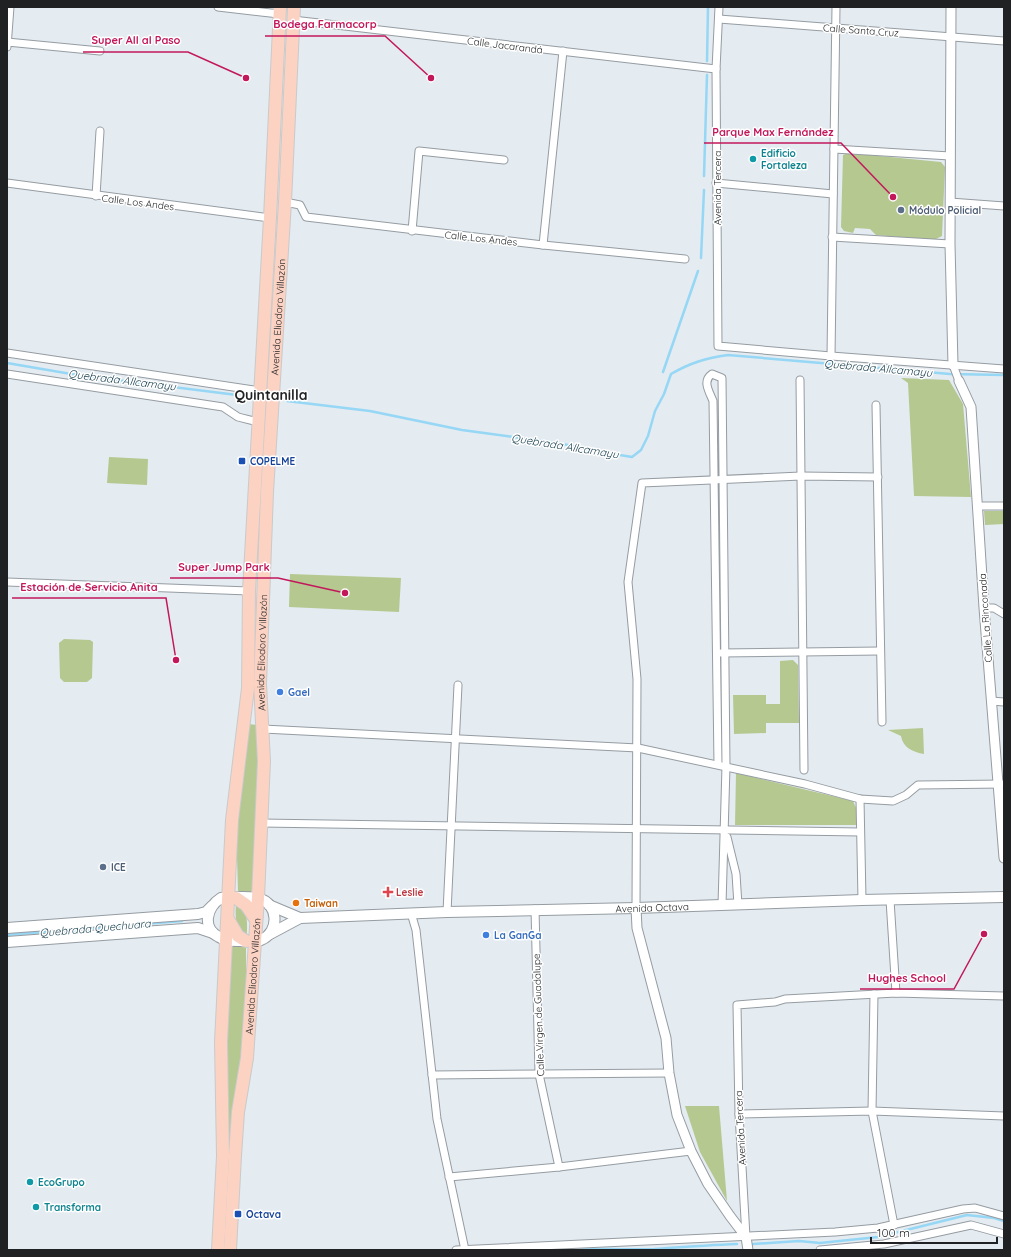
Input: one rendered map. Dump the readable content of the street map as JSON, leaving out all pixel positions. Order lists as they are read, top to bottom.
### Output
{
  "streets": {
    "highway": ["Avenida Eliodoro Villazón"],
    "main road": ["Avenida Octava"],
    "street": [
      "Calle Santa Cruz",
      "Calle Jacarandá",
      "Avenida Tercera",
      "Calle Los Andes",
      "Calle La Rinconada",
      "Calle Virgen de Guadalupe"
    ]
  },
  "crossings": [
    ["Calle Santa Cruz", "Avenida Tercera"],
    ["Calle Jacarandá", "Avenida Tercera"],
    ["Calle Jacarandá", "Avenida Eliodoro Villazón"],
    ["Calle Los Andes", "Avenida Eliodoro Villazón"],
    ["Avenida Eliodoro Villazón", "Avenida Octava"],
    ["Avenida Octava", "Calle Virgen de Guadalupe"]
  ],
  "districts": ["Quintanilla"],
  "water": ["Quebrada Allcamayu", "Quebrada Quechuara"],
  "places": {
    "other": [
      "Super All al Paso",
      "Bodega Farmacorp",
      "Edificio Fortaleza",
      "Parque Max Fernández",
      "Módulo Policial",
      "Super Jump Park",
      "Estación de Servicio Anita",
      "Gael",
      "ICE",
      "Taiwan",
      "Hughes School",
      "La GanGa",
      "EcoGrupo",
      "Transforma"
    ],
    "transit": ["COPELME", "Octava"],
    "health": ["Leslie"]
  },
  "scale_bar": "100 m"
}
